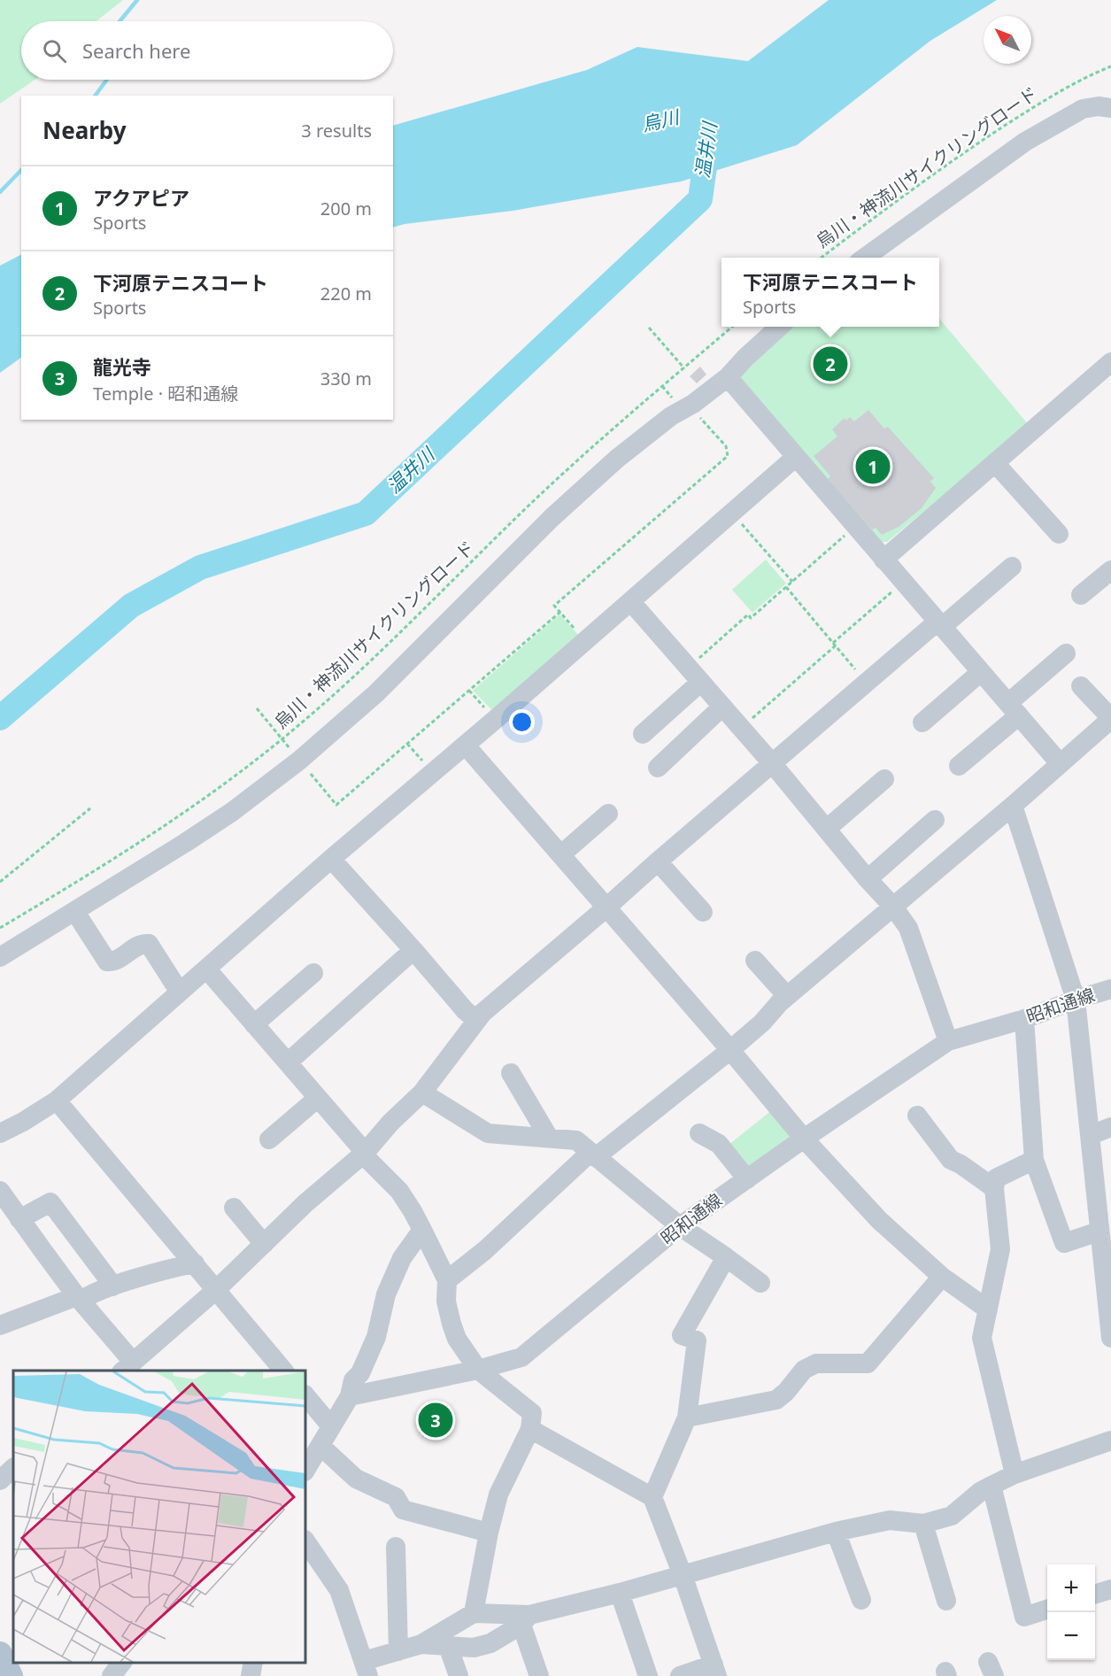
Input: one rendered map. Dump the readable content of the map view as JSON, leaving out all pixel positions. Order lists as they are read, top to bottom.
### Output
{
  "streets": {
    "street": ["昭和通線"],
    "path": ["烏川・神流川サイクリングロード"]
  },
  "water": ["烏川", "温井川"],
  "north": "top left",
  "page": {
    "search": "Search here",
    "heading": ["Nearby", "3 results"],
    "list": [
      {
        "mark": "1",
        "name": "アクアピア",
        "note": "Sports",
        "value": "200 m"
      },
      {
        "mark": "2",
        "name": "下河原テニスコート",
        "note": "Sports",
        "value": "220 m"
      },
      {
        "mark": "3",
        "name": "龍光寺",
        "note": "Temple · 昭和通線",
        "value": "330 m"
      }
    ],
    "popup": ["下河原テニスコート", "Sports"],
    "pins": ["2", "1", "3"],
    "map_buttons": ["+", "−"]
  }
}
